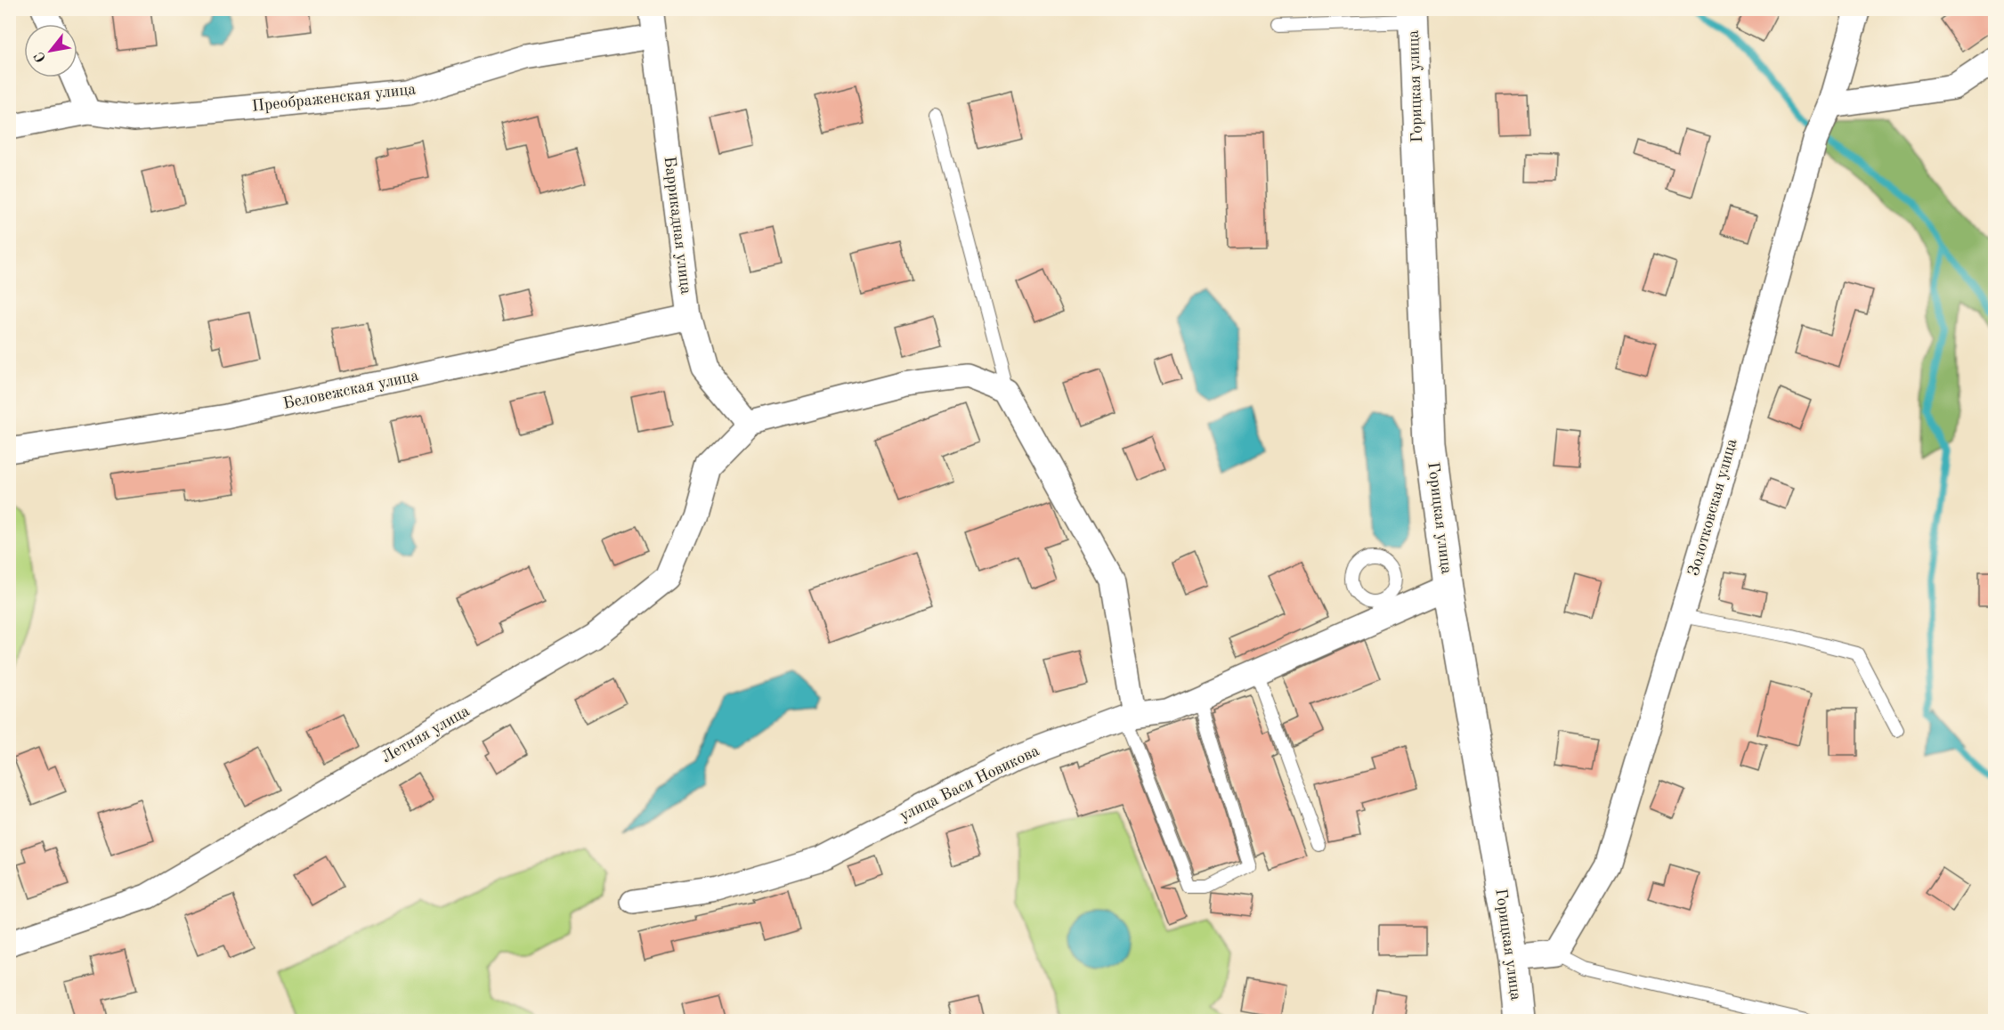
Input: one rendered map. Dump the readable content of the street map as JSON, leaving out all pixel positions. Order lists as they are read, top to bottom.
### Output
{
  "streets": {
    "main road": ["Горицкая улица"],
    "street": [
      "Преображенская улица",
      "Баррикадная улица",
      "Беловежская улица",
      "Золотковская улица",
      "Летняя улица",
      "улица Васи Новикова"
    ]
  },
  "crossings": [
    ["Горицкая улица", "улица Васи Новикова"],
    ["Преображенская улица", "Баррикадная улица"],
    ["Баррикадная улица", "Беловежская улица"],
    ["Баррикадная улица", "Летняя улица"]
  ],
  "north": "bottom left"
}
